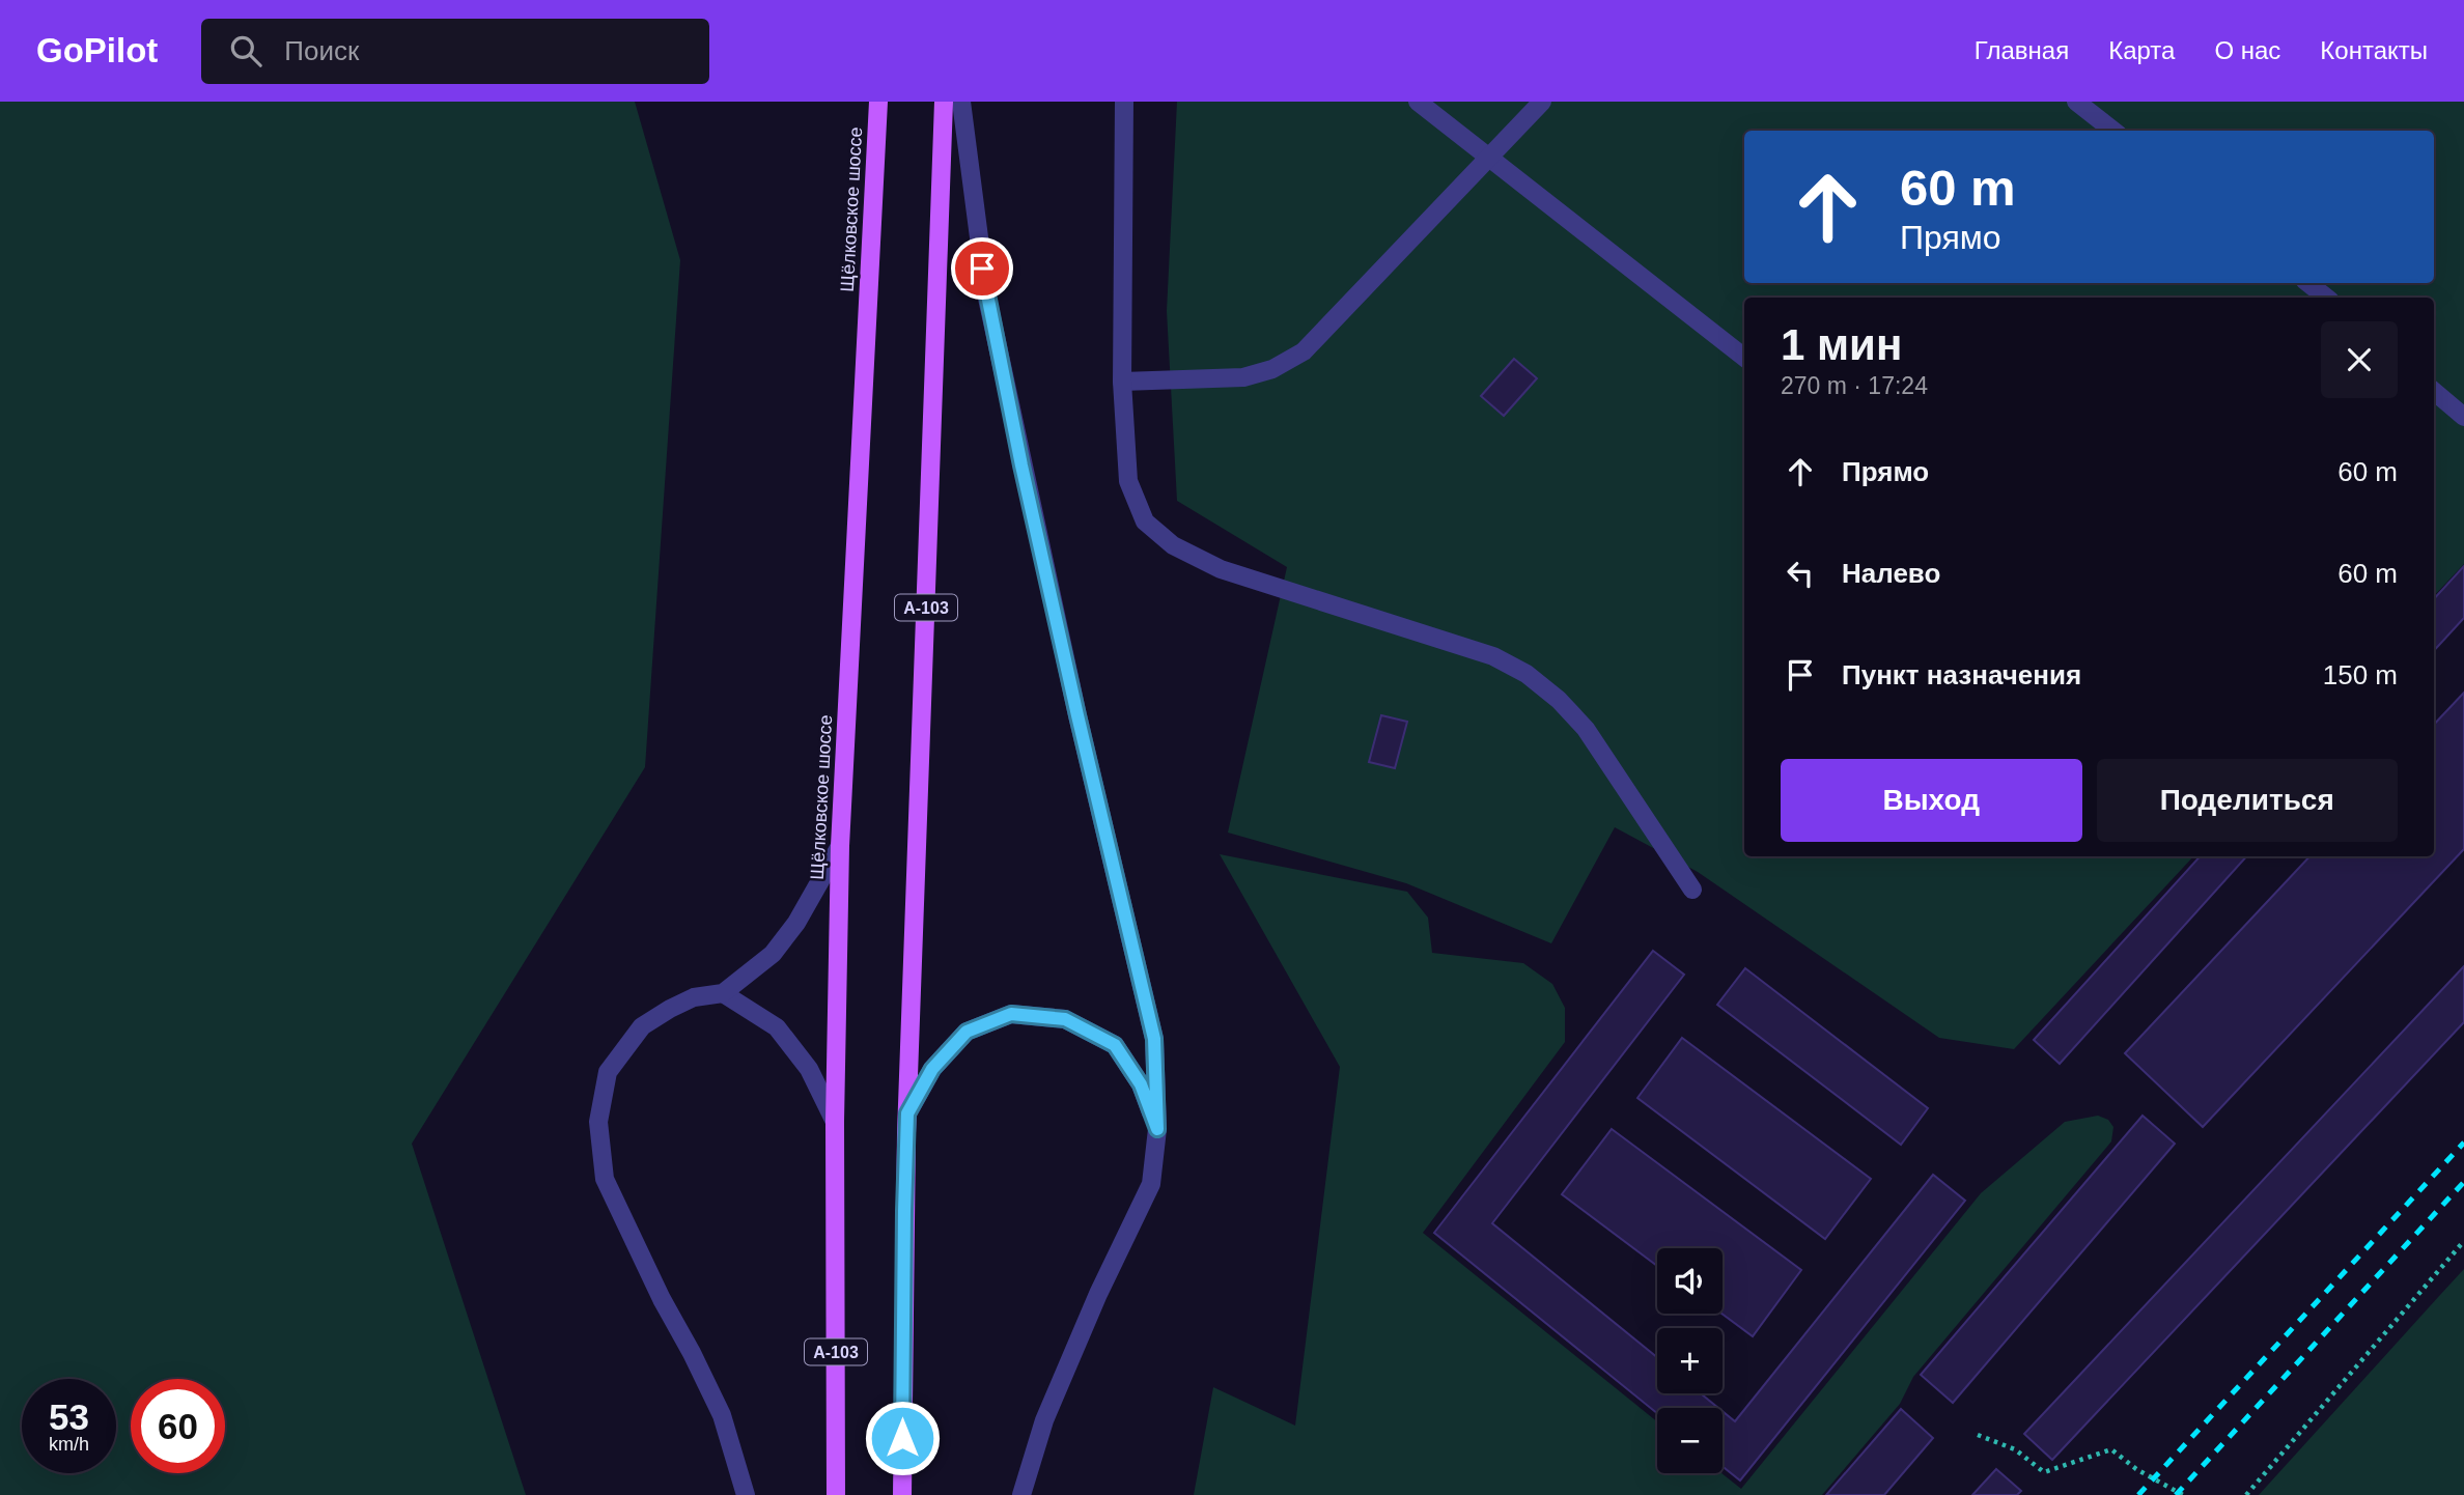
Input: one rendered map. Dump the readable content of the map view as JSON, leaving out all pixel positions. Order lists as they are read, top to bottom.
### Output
{
  "streets": {
    "main road": ["Щёлковское шоссе", "А-103"]
  },
  "page": {
    "header": "GoPilot",
    "search": "Поиск",
    "nav": [
      "Главная",
      "Карта",
      "О нас",
      "Контакты"
    ],
    "turn": ["60 m", "Прямо"],
    "heading": ["1 мин", "270 m · 17:24"],
    "list": [
      {
        "name": "Прямо",
        "value": "60 m"
      },
      {
        "name": "Налево",
        "value": "60 m"
      },
      {
        "name": "Пункт назначения",
        "value": "150 m"
      }
    ],
    "buttons": ["Выход", "Поделиться"],
    "map_buttons": ["+", "−"],
    "speed": "53 km/h",
    "limit": "60"
  }
}
